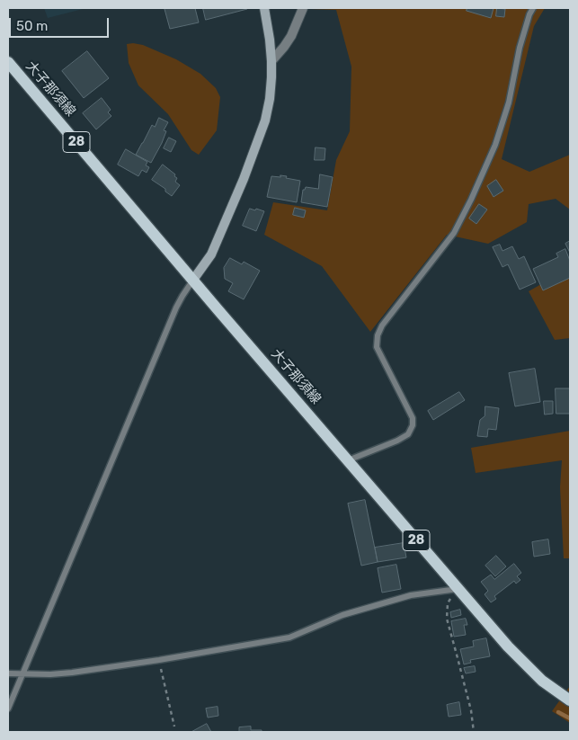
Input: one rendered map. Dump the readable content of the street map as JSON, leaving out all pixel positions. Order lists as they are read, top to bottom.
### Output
{
  "streets": {
    "main road": ["大子那須線", "28"]
  },
  "scale_bar": "50 m"
}
